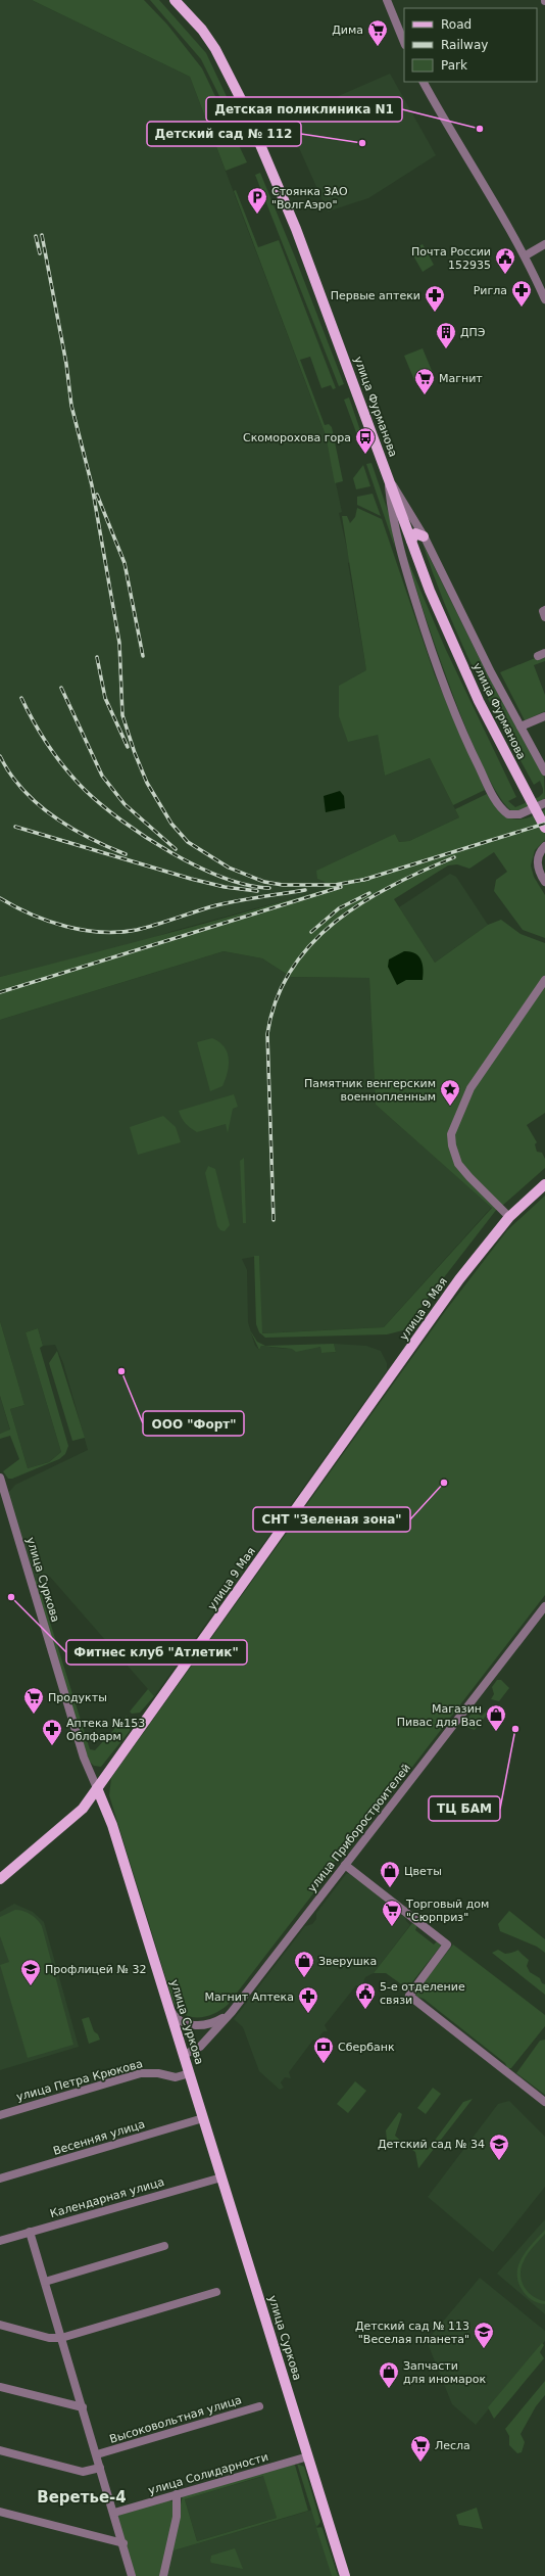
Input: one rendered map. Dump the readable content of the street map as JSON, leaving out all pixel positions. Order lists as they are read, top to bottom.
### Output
{
  "streets": {
    "main road": ["улица Фурманова", "улица 9 Мая", "улица Суркова"],
    "street": [
      "улица Приборостроителей",
      "улица Петра Крюкова",
      "Весенняя улица",
      "Календарная улица",
      "Высоковольтная улица",
      "улица Солидарности"
    ]
  },
  "crossings": [
    ["улица 9 Мая", "улица Суркова"],
    ["улица Суркова", "улица Приборостроителей"],
    ["улица Суркова", "улица Петра Крюкова"],
    ["улица Суркова", "Весенняя улица"],
    ["улица Суркова", "Календарная улица"],
    ["улица Суркова", "улица Солидарности"]
  ],
  "districts": ["Веретье-4"],
  "places": {
    "supermarket": [
      "Дима",
      "Магнит",
      "Продукты",
      "Торговый дом \"Сюрприз\"",
      "Лесла"
    ],
    "other": [
      "Детская поликлиника N1",
      "Детский сад № 112",
      "ООО \"Форт\"",
      "СНТ \"Зеленая зона\"",
      "Фитнес клуб \"Атлетик\"",
      "ТЦ БАМ"
    ],
    "parking": ["Стоянка ЗАО \"ВолгАэро\""],
    "public building": ["Почта России 152935", "5-е отделение связи"],
    "pharmacy": [
      "Ригла",
      "Первые аптеки",
      "Аптека №153 Облфарм",
      "Магнит Аптека"
    ],
    "building": ["ДПЭ"],
    "bus stop": ["Скоморохова гора"],
    "place": ["Памятник венгерским военнопленным"],
    "shop": [
      "Магазин Пивас для Вас",
      "Цветы",
      "Зверушка",
      "Запчасти для иномарок"
    ],
    "school or university": ["Профлицей № 32", "Детский сад № 34", "Детский сад № 113 \"Веселая планета\""],
    "bank": ["Сбербанк"]
  },
  "legend": ["Road", "Railway", "Park"]
}
